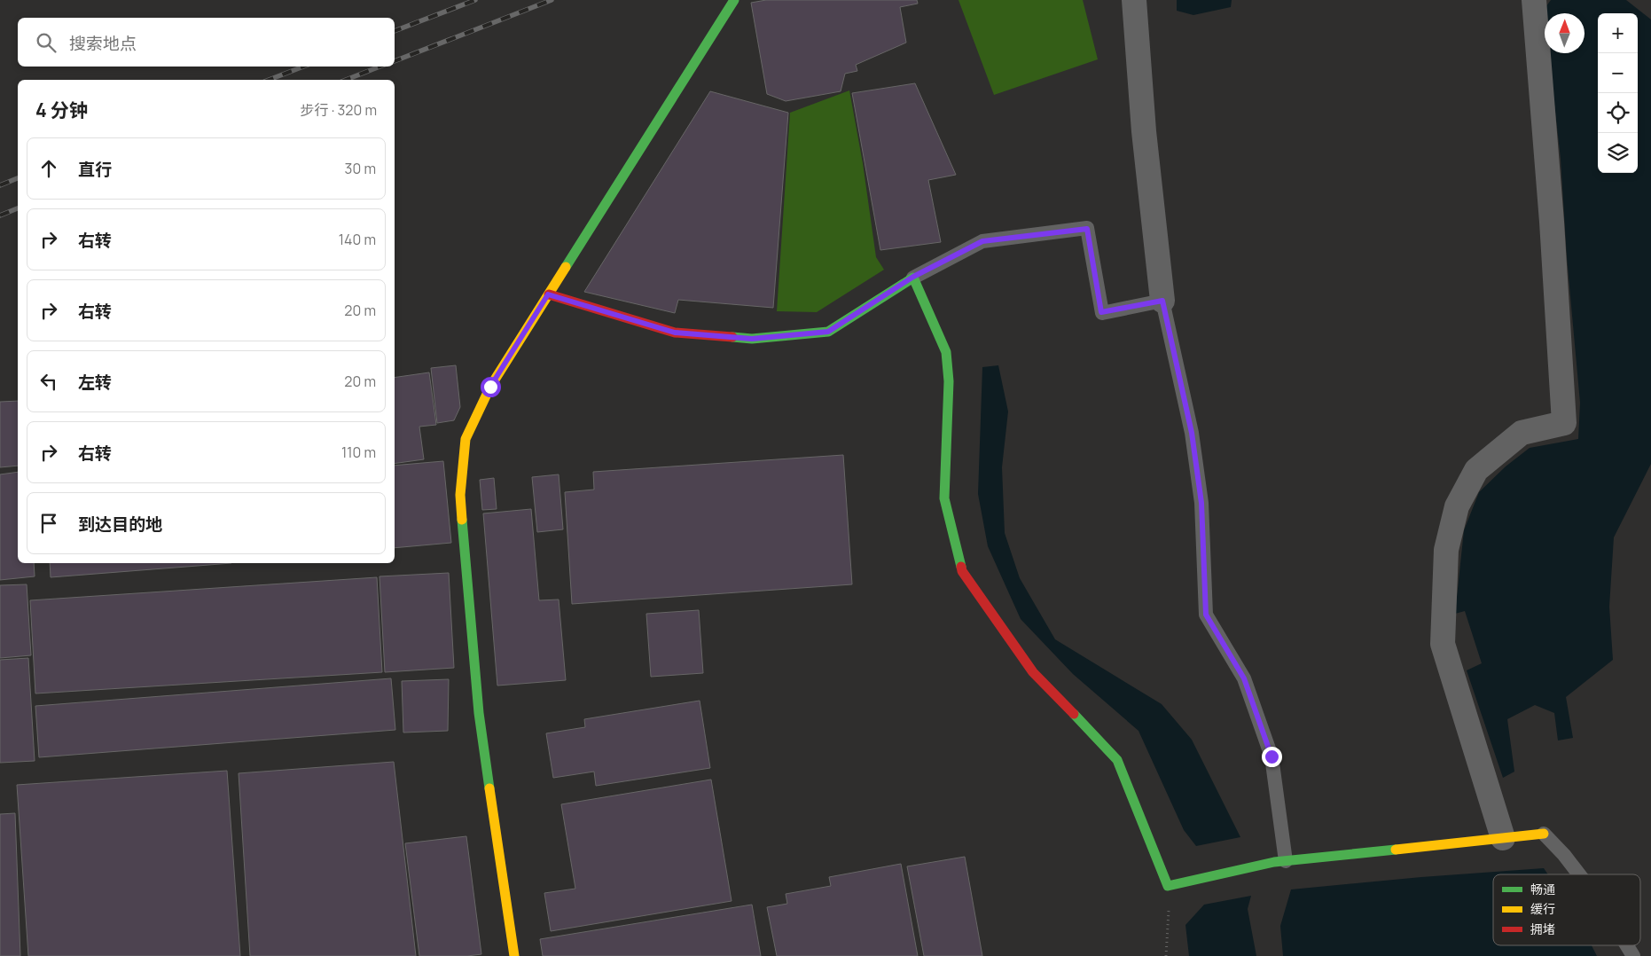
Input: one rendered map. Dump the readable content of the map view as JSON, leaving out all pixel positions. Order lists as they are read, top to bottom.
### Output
{
  "legend": ["畅通", "缓行", "拥堵"],
  "north": "top",
  "page": {
    "map_buttons": ["+", "−"],
    "search": "搜索地点",
    "heading": ["4 分钟", "步行 · 320 m"],
    "list": [
      ["直行", "30 m"],
      ["右转", "140 m"],
      ["右转", "20 m"],
      ["左转", "20 m"],
      ["右转", "110 m"],
      "到达目的地"
    ]
  }
}
